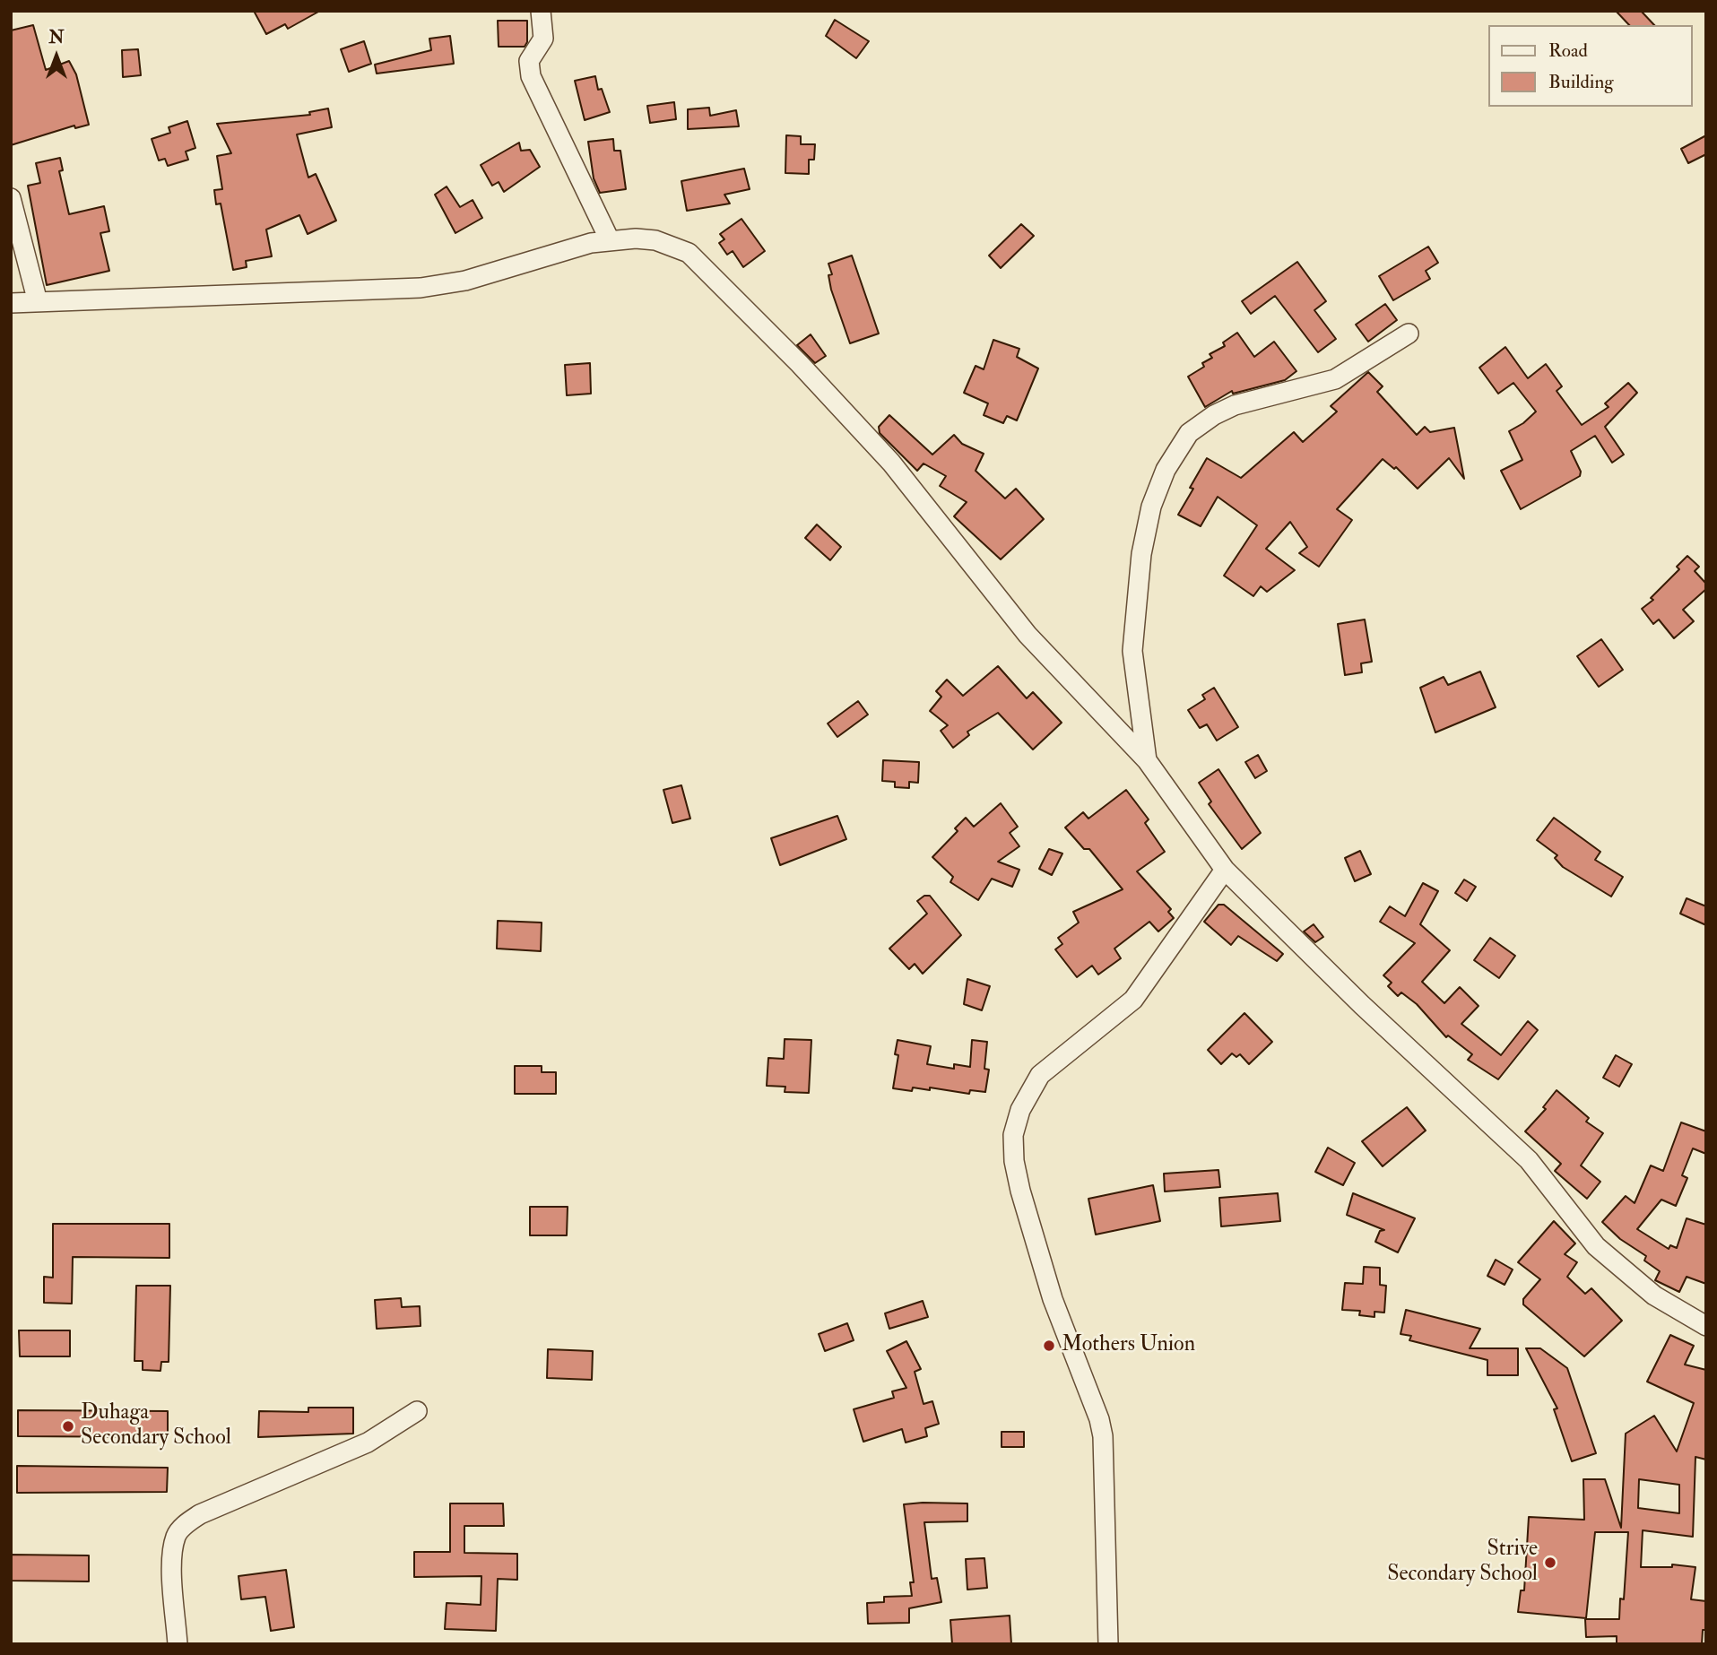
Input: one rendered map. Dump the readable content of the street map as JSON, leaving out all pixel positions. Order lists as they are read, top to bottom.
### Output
{
  "places": ["Mothers Union", "Duhaga Secondary School", "Strive Secondary School"],
  "legend": ["Road", "Building"],
  "north": "top"
}
